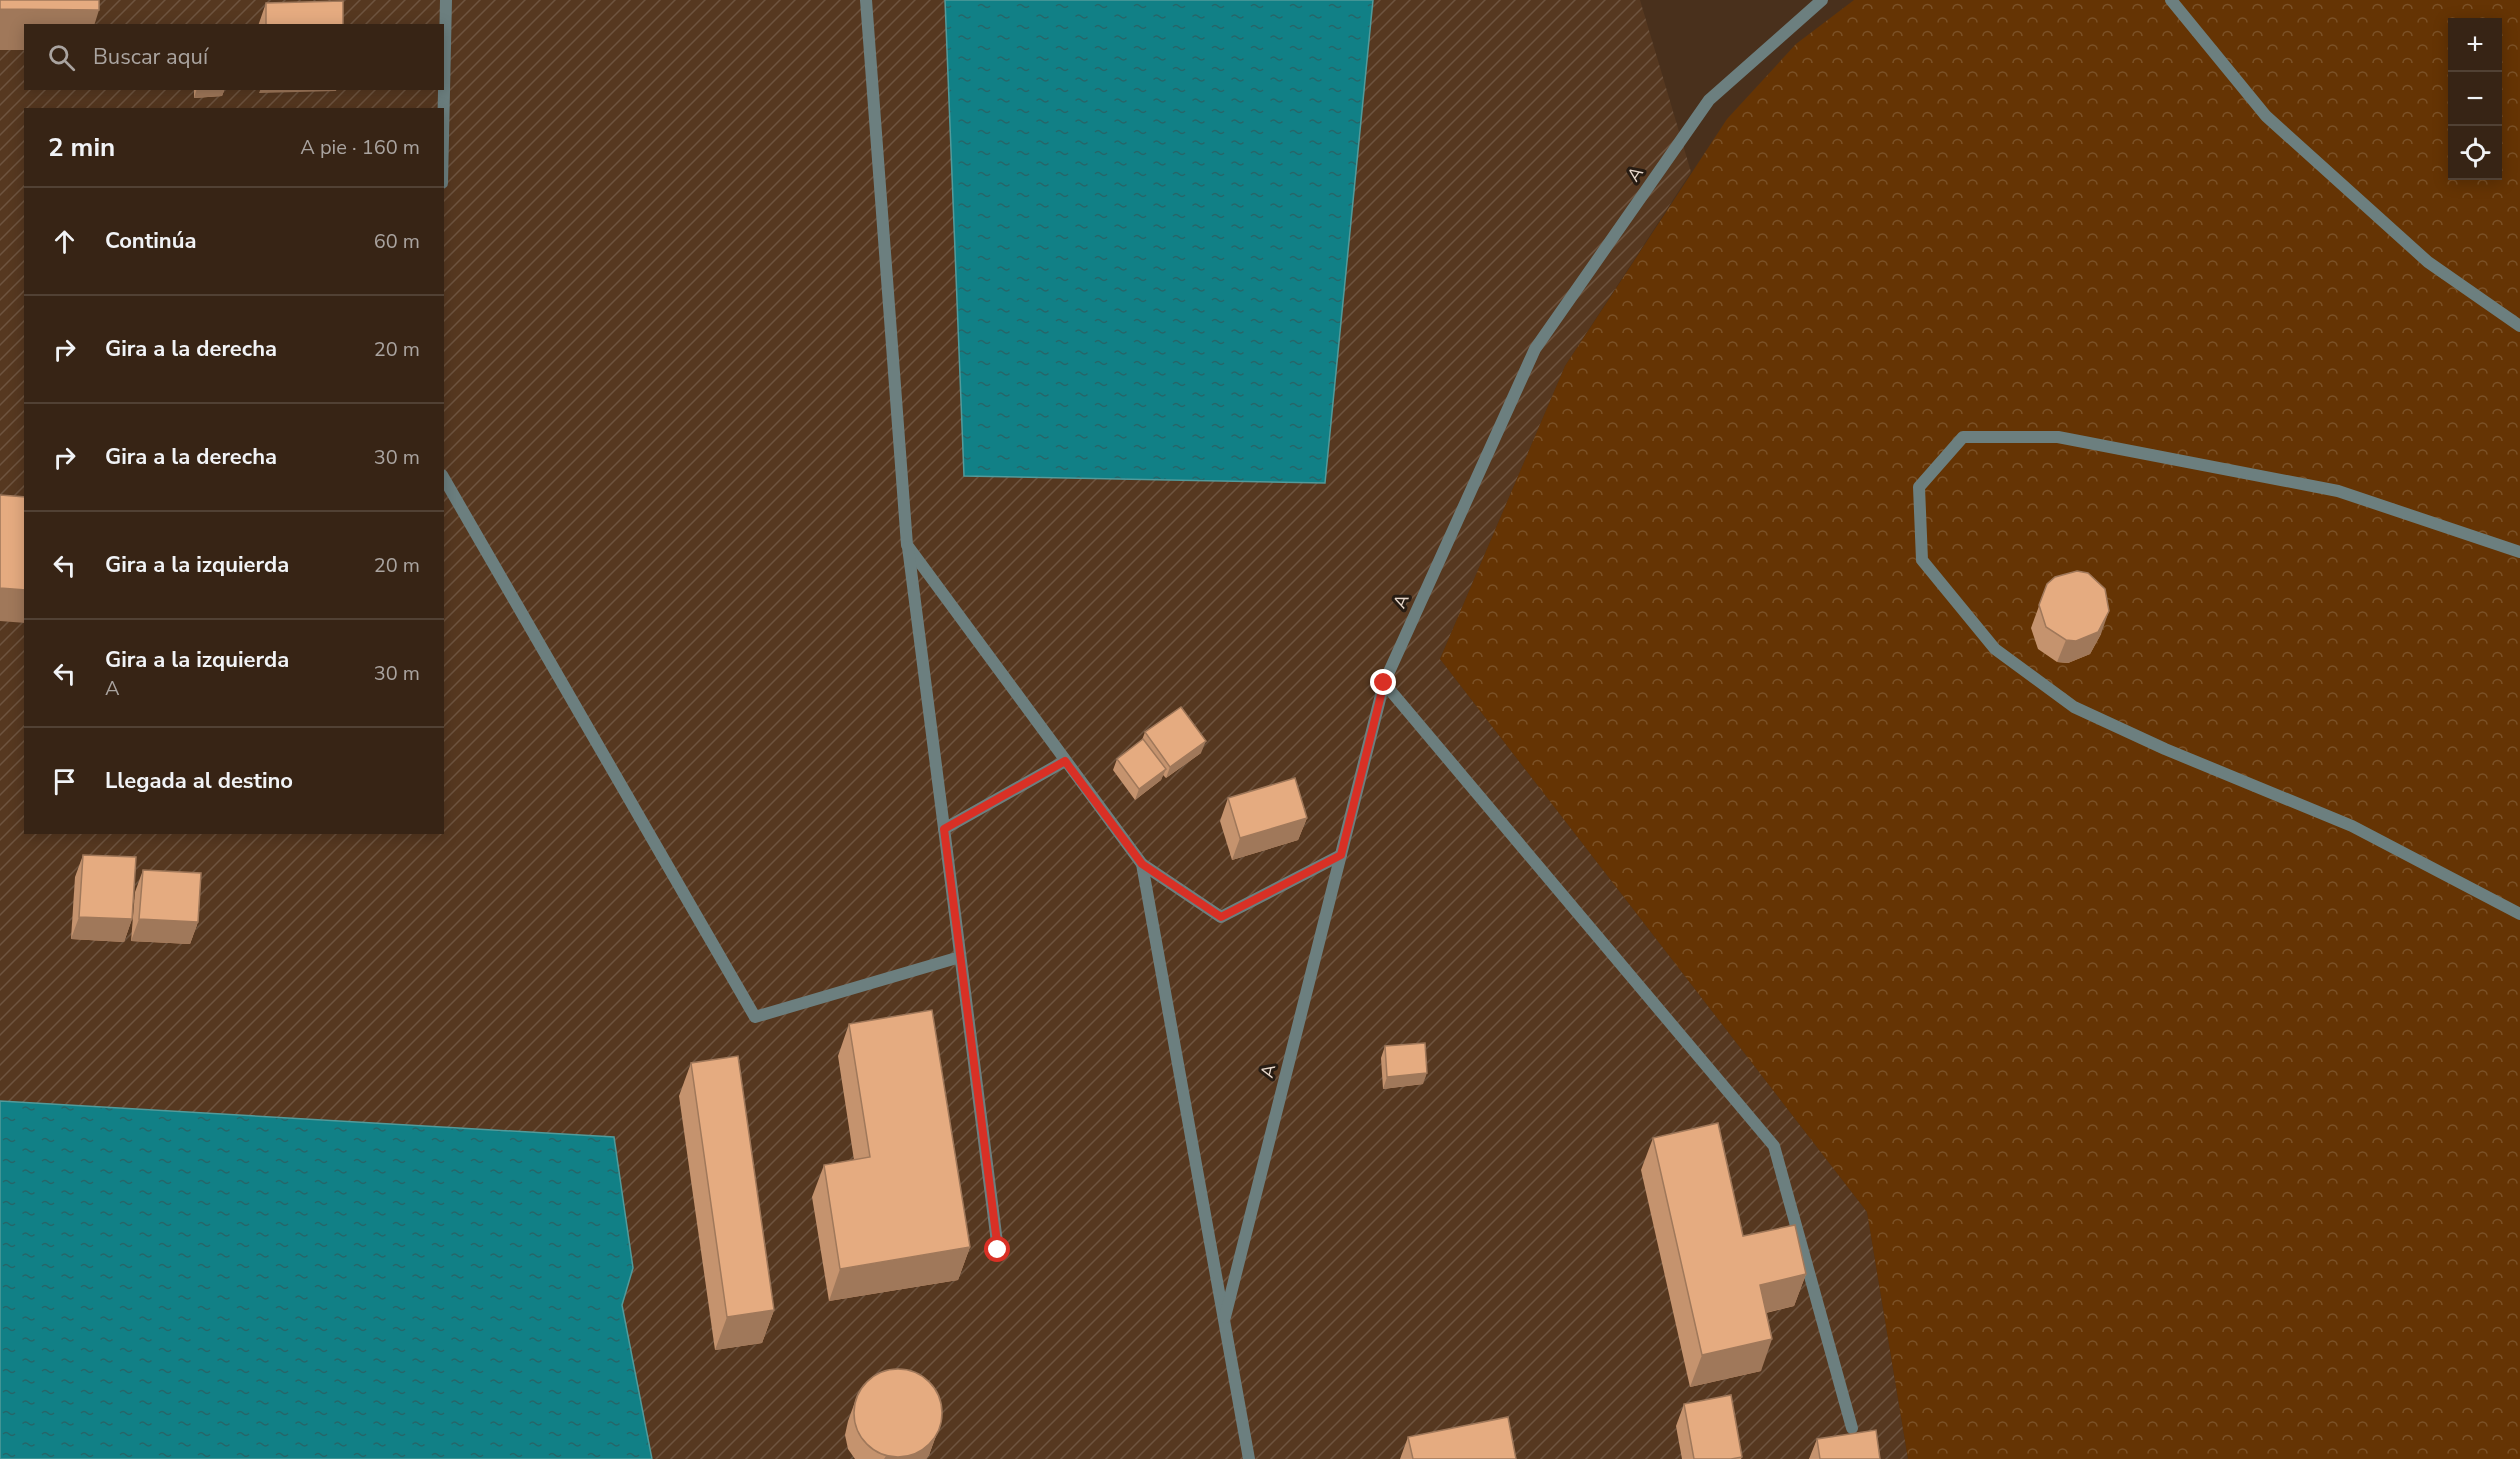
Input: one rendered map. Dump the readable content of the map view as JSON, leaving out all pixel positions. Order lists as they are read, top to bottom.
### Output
{
  "streets": {
    "street": ["A"]
  },
  "page": {
    "map_buttons": ["+", "−"],
    "search": "Buscar aquí",
    "heading": ["2 min", "A pie · 160 m"],
    "list": [
      ["Continúa", "60 m"],
      ["Gira a la derecha", "20 m"],
      ["Gira a la derecha", "30 m"],
      ["Gira a la izquierda", "20 m"],
      ["Gira a la izquierda", "A", "30 m"],
      "Llegada al destino"
    ]
  }
}
